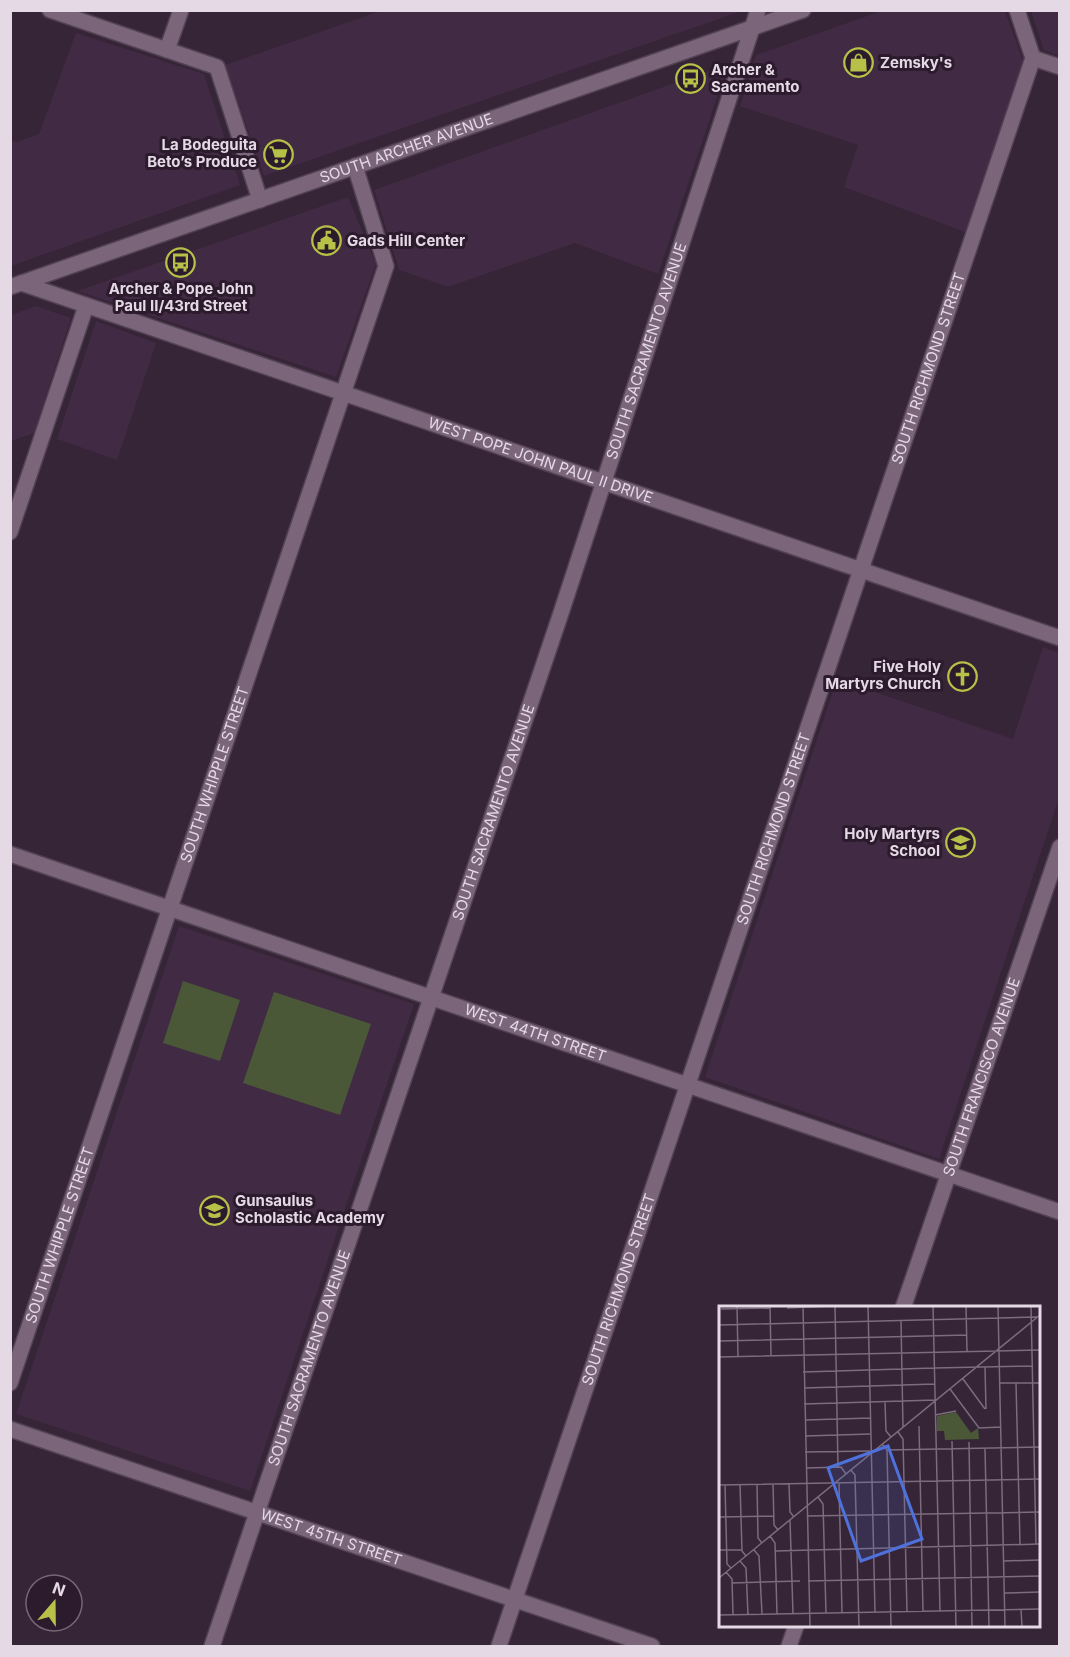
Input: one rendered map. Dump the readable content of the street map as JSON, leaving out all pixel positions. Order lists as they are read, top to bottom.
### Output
{
  "streets": {
    "street": [
      "SOUTH ARCHER AVENUE",
      "SOUTH SACRAMENTO AVENUE",
      "SOUTH RICHMOND STREET",
      "WEST POPE JOHN PAUL II DRIVE",
      "SOUTH WHIPPLE STREET",
      "WEST 44TH STREET",
      "SOUTH FRANCISCO AVENUE",
      "WEST 45TH STREET"
    ]
  },
  "crossings": [
    ["SOUTH ARCHER AVENUE", "SOUTH SACRAMENTO AVENUE"],
    ["SOUTH ARCHER AVENUE", "WEST POPE JOHN PAUL II DRIVE"],
    ["SOUTH ARCHER AVENUE", "SOUTH WHIPPLE STREET"],
    ["SOUTH SACRAMENTO AVENUE", "WEST POPE JOHN PAUL II DRIVE"],
    ["SOUTH SACRAMENTO AVENUE", "WEST 44TH STREET"],
    ["SOUTH SACRAMENTO AVENUE", "WEST 45TH STREET"],
    ["SOUTH RICHMOND STREET", "WEST POPE JOHN PAUL II DRIVE"],
    ["SOUTH RICHMOND STREET", "WEST 44TH STREET"],
    ["SOUTH RICHMOND STREET", "WEST 45TH STREET"],
    ["WEST POPE JOHN PAUL II DRIVE", "SOUTH WHIPPLE STREET"],
    ["SOUTH WHIPPLE STREET", "WEST 44TH STREET"],
    ["WEST 44TH STREET", "SOUTH FRANCISCO AVENUE"]
  ],
  "places": {
    "shop": ["Zemsky's"],
    "bus stop": ["Archer & Sacramento", "Archer & Pope John Paul II/43rd Street"],
    "supermarket": ["La Bodeguita Beto’s Produce"],
    "public building": ["Gads Hill Center"],
    "church": ["Five Holy Martyrs Church"],
    "school or university": ["Holy Martyrs School", "Gunsaulus Scholastic Academy"]
  },
  "north": "top"
}
